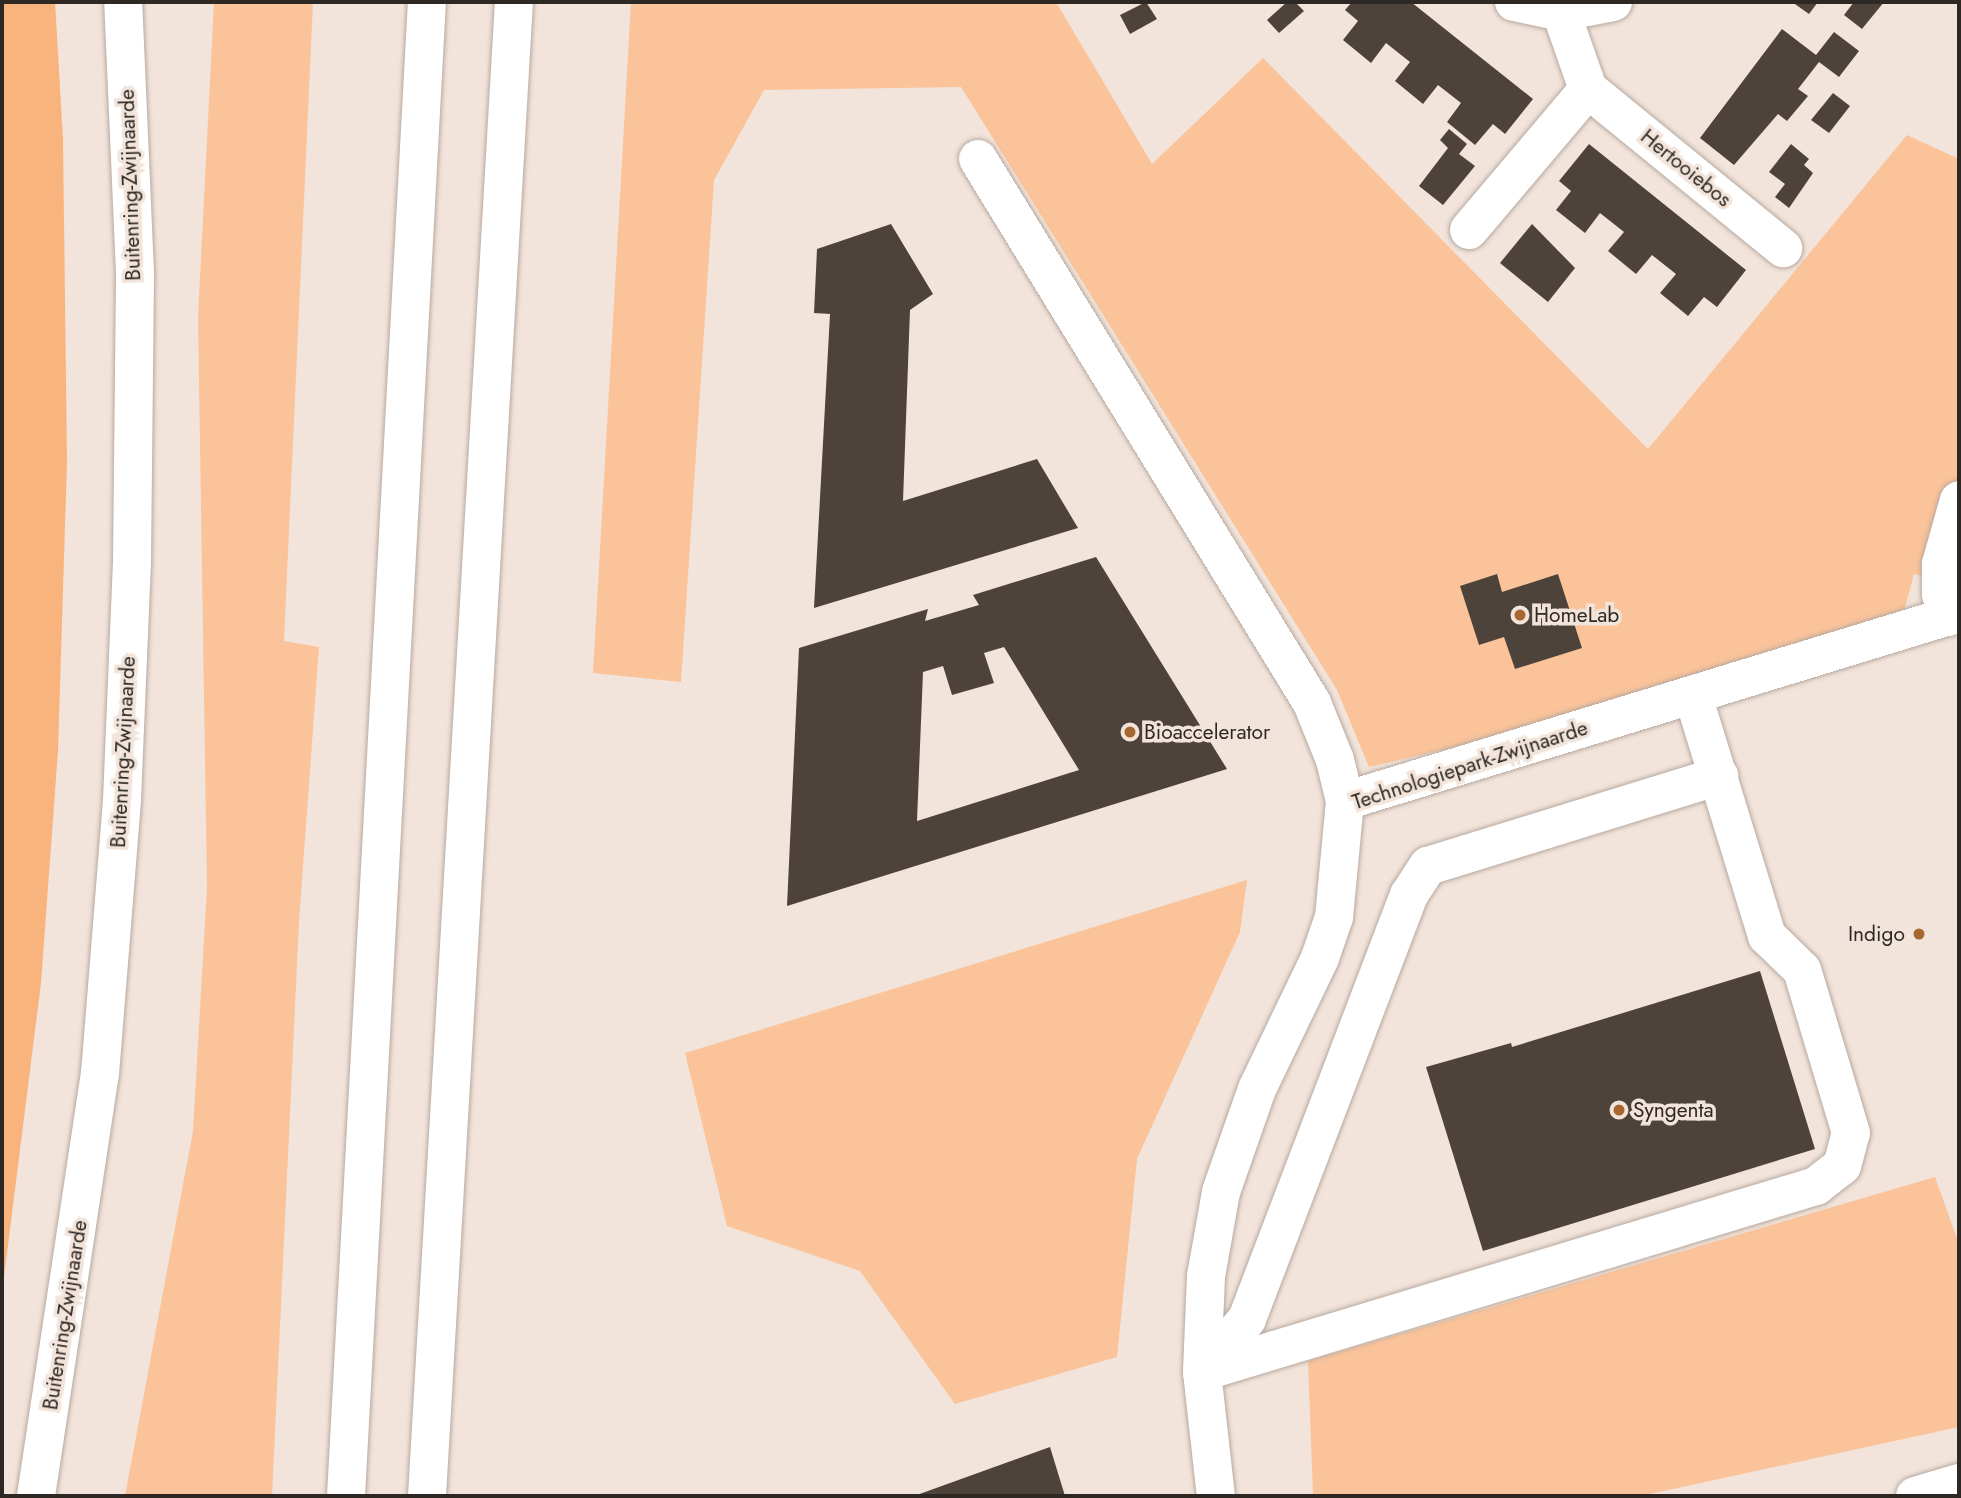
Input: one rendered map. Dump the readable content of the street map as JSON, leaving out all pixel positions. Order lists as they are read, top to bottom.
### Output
{
  "streets": {
    "main road": ["Hertooiebos", "Buitenring-Zwijnaarde", "Technologiepark-Zwijnaarde"]
  },
  "places": [
    "HomeLab",
    "Bioaccelerator",
    "Indigo",
    "Syngenta"
  ]
}
